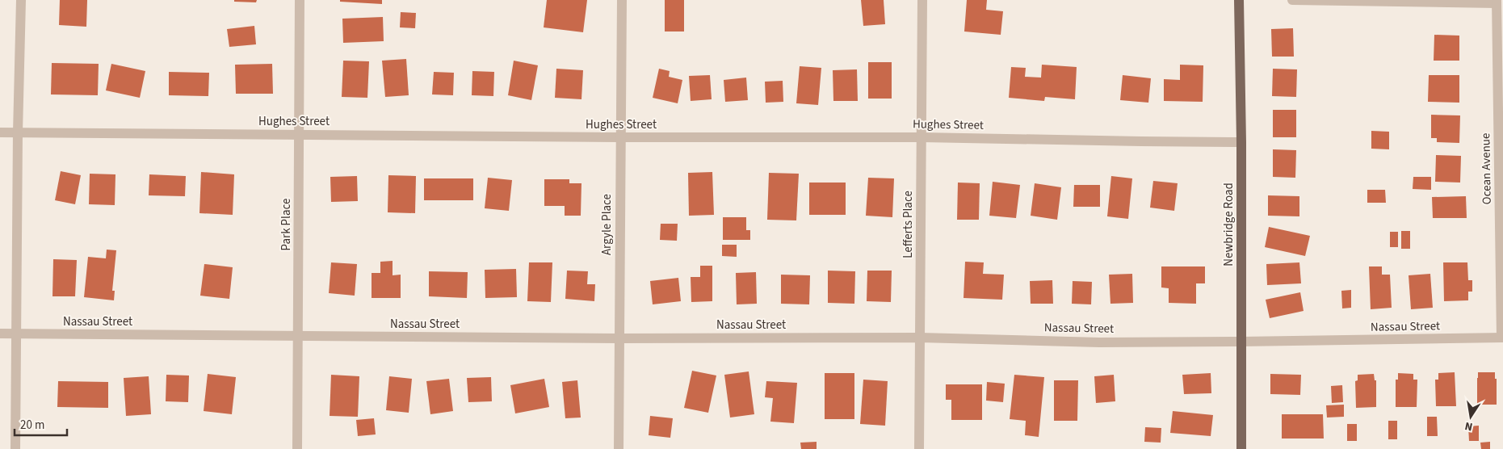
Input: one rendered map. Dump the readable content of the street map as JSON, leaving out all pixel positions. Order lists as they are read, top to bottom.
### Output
{
  "streets": {
    "main road": ["Newbridge Road"],
    "street": [
      "Hughes Street",
      "Ocean Avenue",
      "Park Place",
      "Argyle Place",
      "Lefferts Place",
      "Nassau Street"
    ]
  },
  "crossings": [
    ["Hughes Street", "Park Place"],
    ["Hughes Street", "Argyle Place"],
    ["Hughes Street", "Lefferts Place"],
    ["Hughes Street", "Newbridge Road"],
    ["Ocean Avenue", "Nassau Street"],
    ["Park Place", "Nassau Street"],
    ["Argyle Place", "Nassau Street"],
    ["Lefferts Place", "Nassau Street"],
    ["Newbridge Road", "Nassau Street"]
  ],
  "scale_bar": "20 m",
  "north": "bottom"
}
